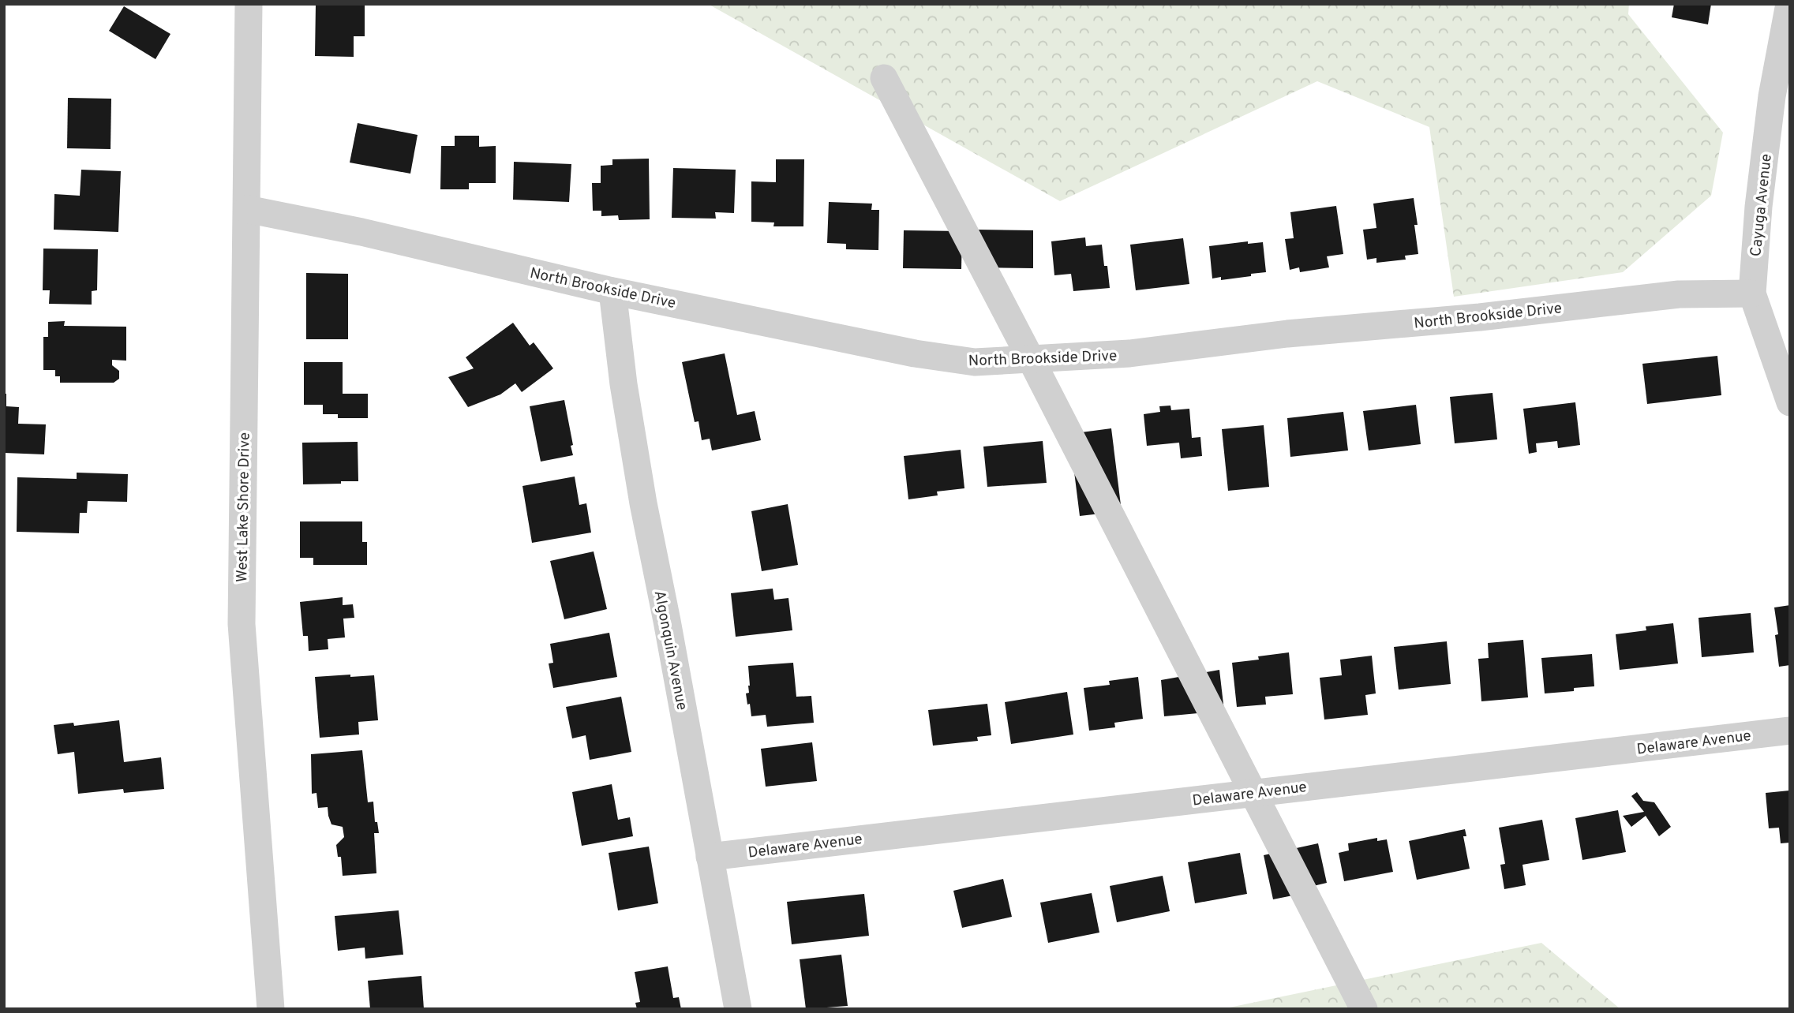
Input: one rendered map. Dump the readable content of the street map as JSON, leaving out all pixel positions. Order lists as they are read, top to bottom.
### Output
{
  "streets": {
    "street": [
      "Cayuga Avenue",
      "North Brookside Drive",
      "West Lake Shore Drive",
      "Algonquin Avenue",
      "Delaware Avenue"
    ]
  },
  "crossings": [
    ["Cayuga Avenue", "North Brookside Drive"],
    ["North Brookside Drive", "West Lake Shore Drive"],
    ["North Brookside Drive", "Algonquin Avenue"],
    ["Algonquin Avenue", "Delaware Avenue"]
  ]
}
